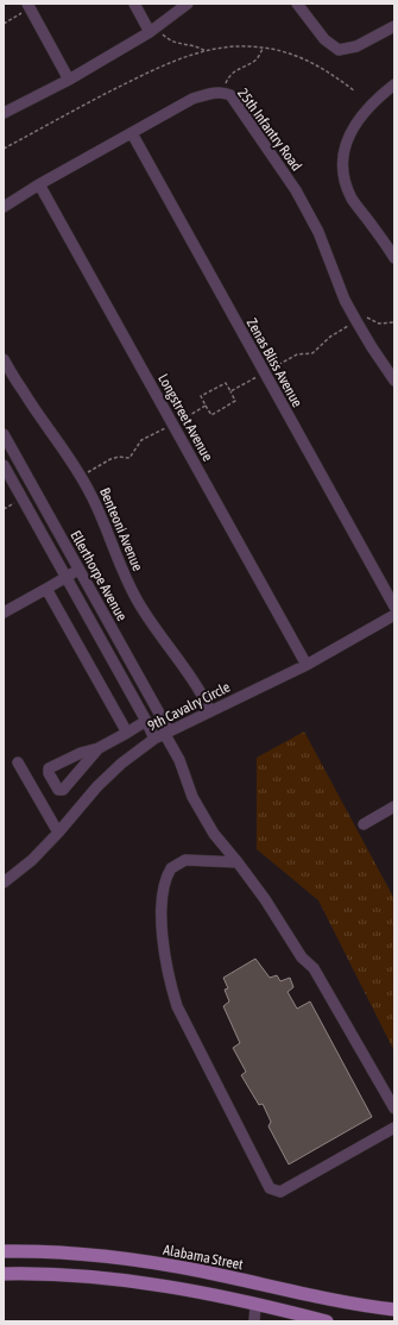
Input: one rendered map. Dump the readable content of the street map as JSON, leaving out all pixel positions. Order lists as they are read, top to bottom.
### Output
{
  "streets": {
    "main road": ["Alabama Street"],
    "street": [
      "25th Infantry Road",
      "Zenas Bliss Avenue",
      "Longstreet Avenue",
      "Benteoni Avenue",
      "Ellerthorpe Avenue",
      "9th Cavalry Circle"
    ]
  },
  "crossings": [
    ["25th Infantry Road", "Zenas Bliss Avenue"],
    ["25th Infantry Road", "Longstreet Avenue"],
    ["Longstreet Avenue", "9th Cavalry Circle"],
    ["Benteoni Avenue", "9th Cavalry Circle"],
    ["Ellerthorpe Avenue", "9th Cavalry Circle"]
  ]
}
